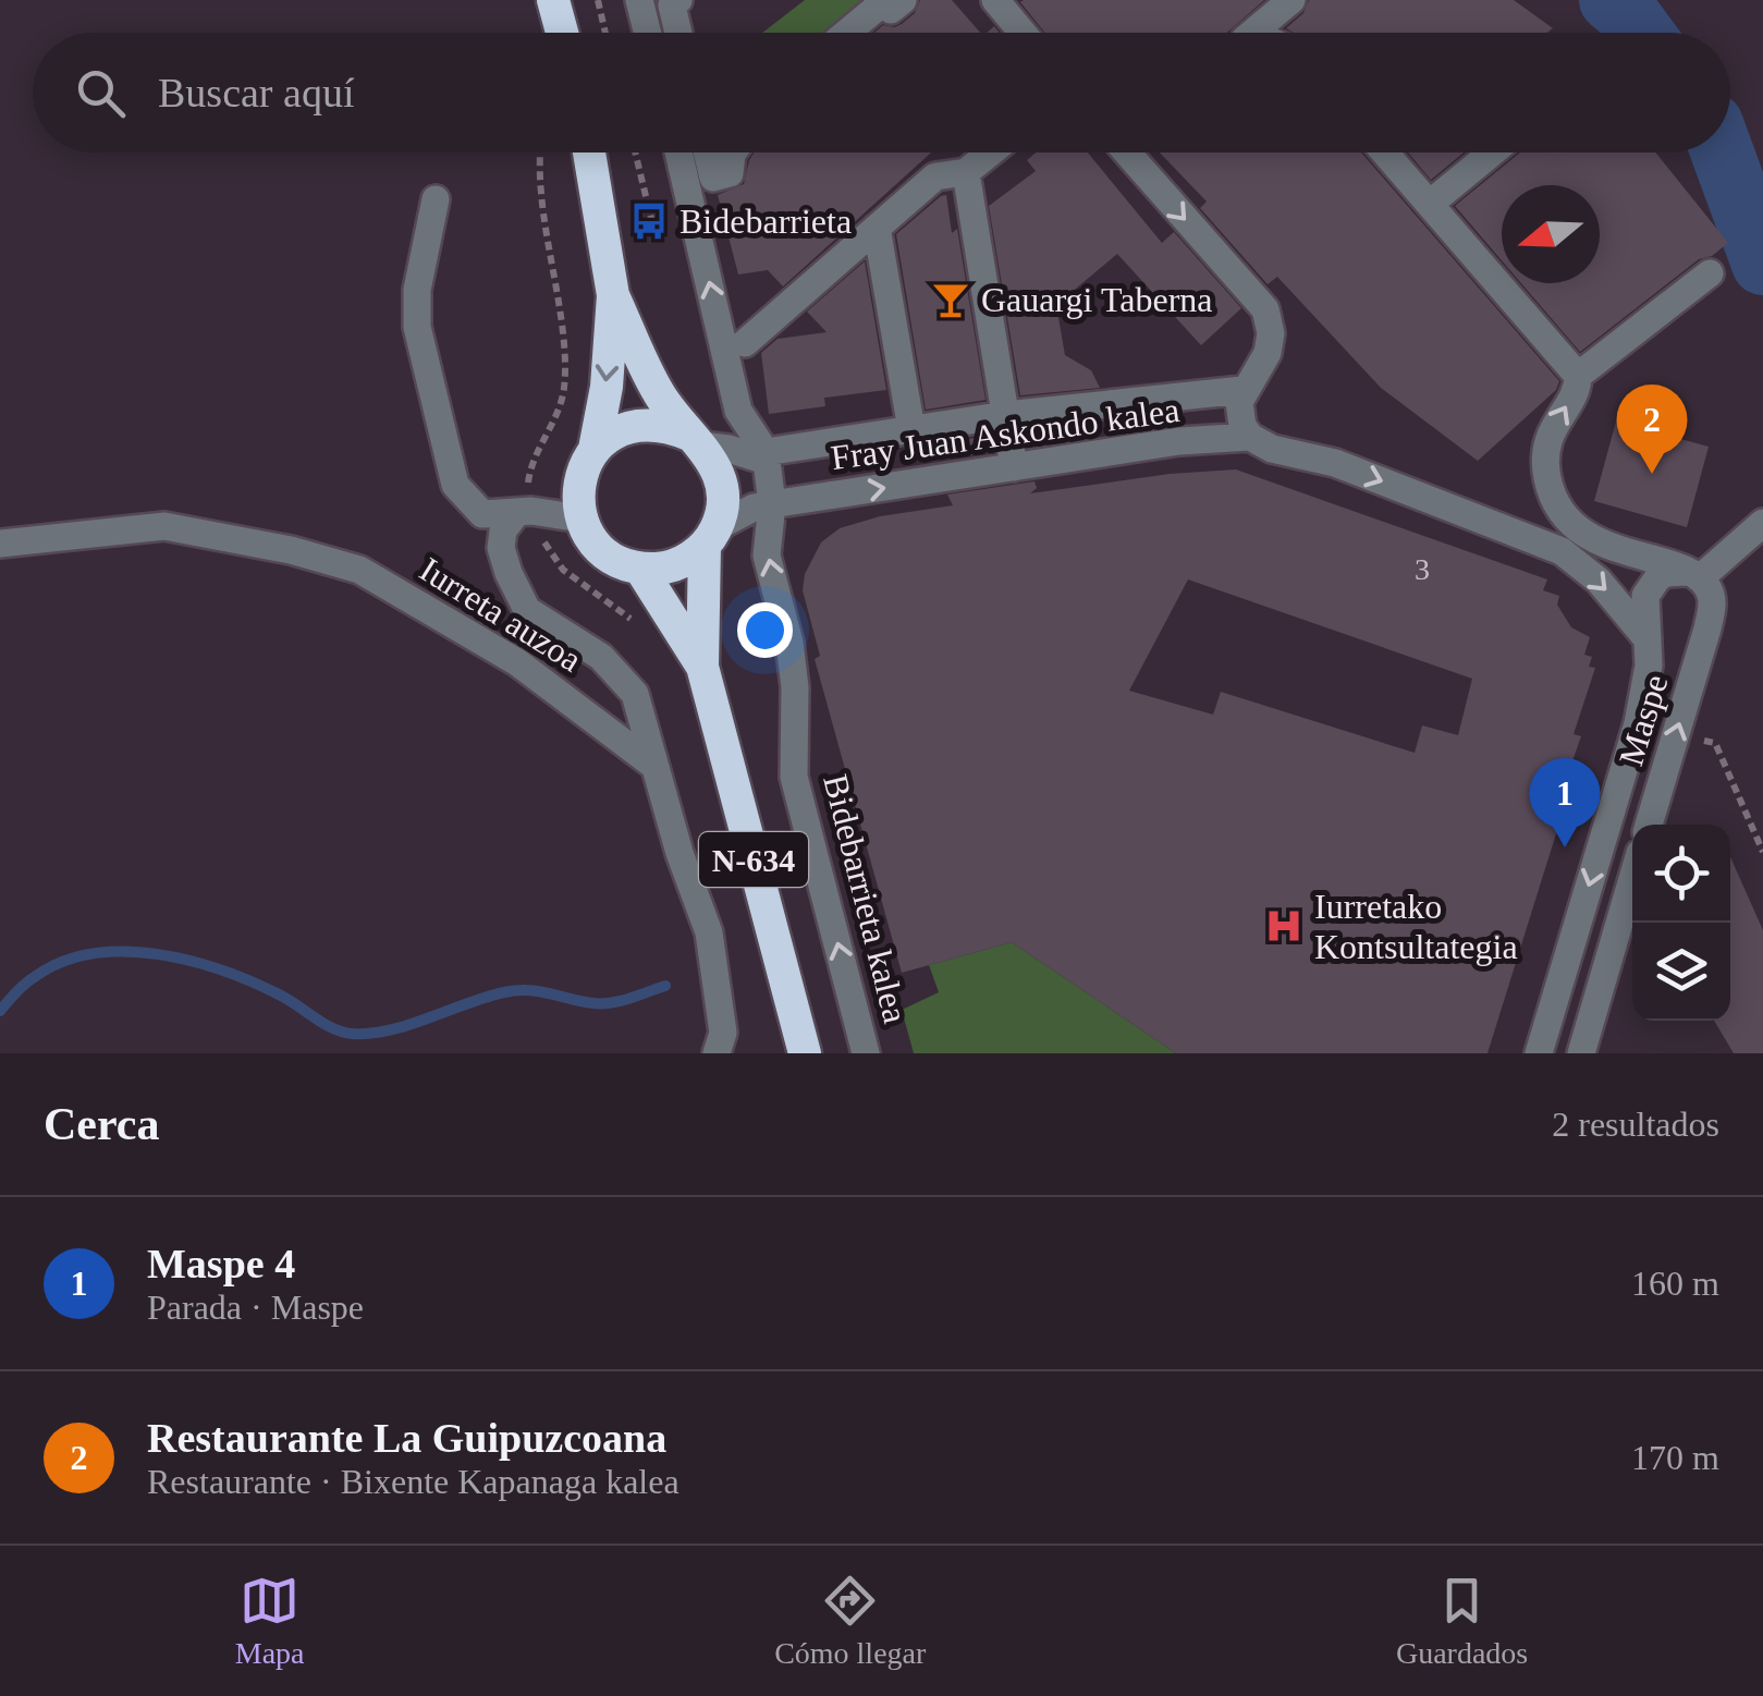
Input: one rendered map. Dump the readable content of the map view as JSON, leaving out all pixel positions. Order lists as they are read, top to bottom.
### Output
{
  "streets": {
    "highway": ["N-634"],
    "street": [
      "Fray Juan Askondo kalea",
      "Iurreta auzoa",
      "Maspe",
      "Bidebarrieta kalea"
    ]
  },
  "crossings": [
    ["Fray Juan Askondo kalea", "Bidebarrieta kalea"]
  ],
  "places": {
    "bus stop": ["Bidebarrieta"],
    "bar": ["Gauargi Taberna"],
    "hospital": ["Iurretako Kontsultategia"]
  },
  "house_numbers": ["3"],
  "north": "left",
  "page": {
    "search": "Buscar aquí",
    "pins": ["2", "1"],
    "heading": ["Cerca", "2 resultados"],
    "list": [
      {
        "mark": "1",
        "name": "Maspe 4",
        "note": "Parada · Maspe",
        "value": "160 m"
      },
      {
        "mark": "2",
        "name": "Restaurante La Guipuzcoana",
        "note": "Restaurante · Bixente Kapanaga kalea",
        "value": "170 m"
      }
    ],
    "nav": ["Mapa", "Cómo llegar", "Guardados"]
  }
}
